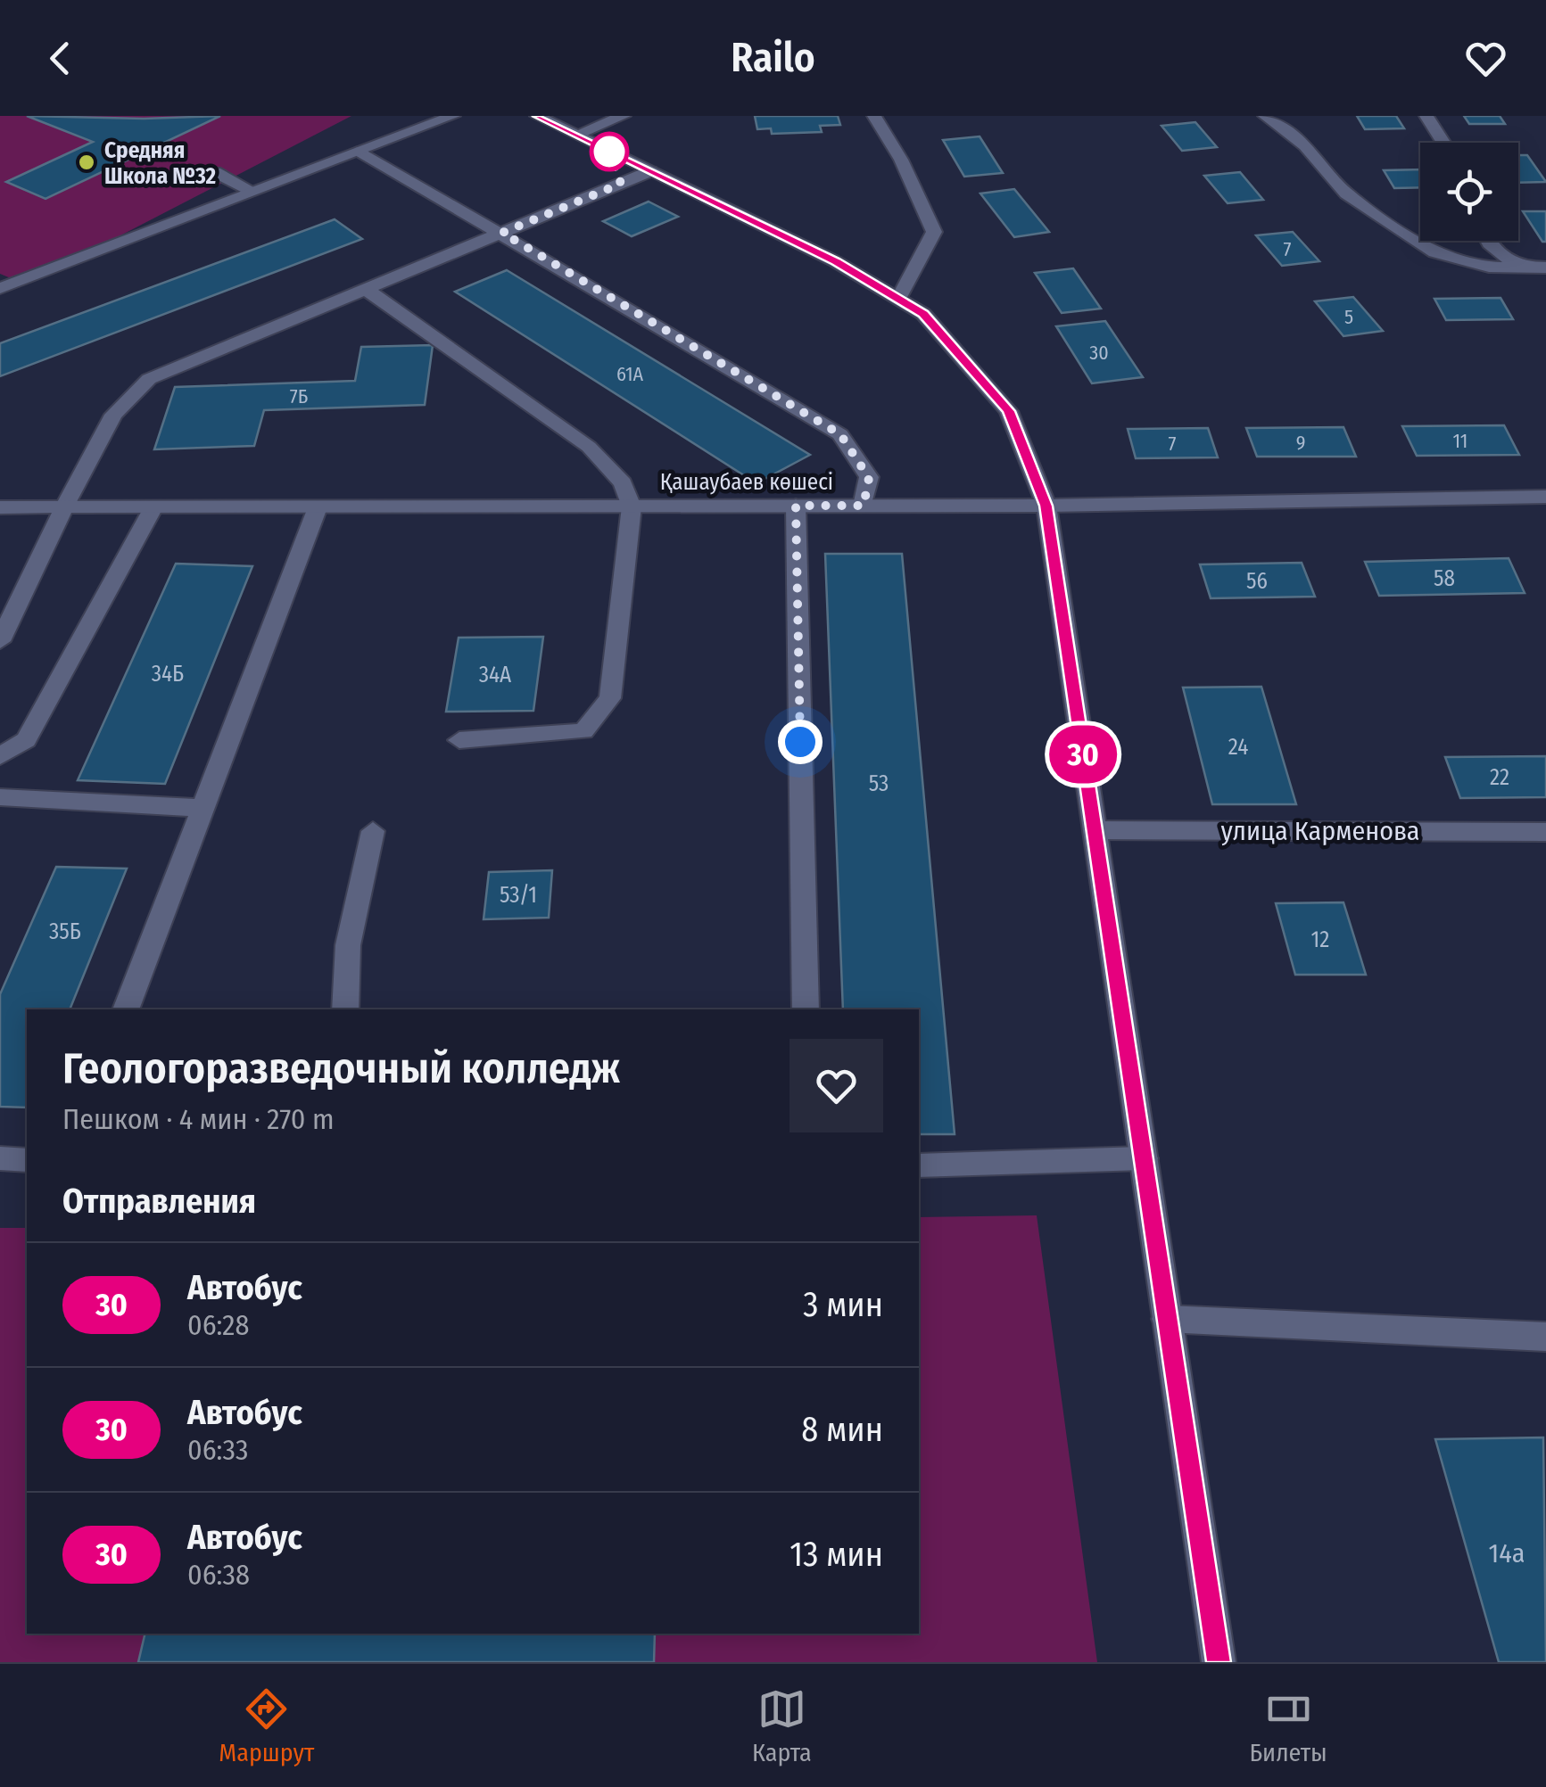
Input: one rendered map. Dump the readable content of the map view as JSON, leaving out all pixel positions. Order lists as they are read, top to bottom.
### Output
{
  "streets": {
    "street": ["Қашаубаев көшесі", "улица Карменова"]
  },
  "places": ["Средняя Школа №32"],
  "lines": ["bus line 30"],
  "house_numbers": [
    "7",
    "5",
    "30",
    "61А",
    "7Б",
    "11",
    "9",
    "7",
    "58",
    "56",
    "34Б",
    "34А",
    "24",
    "22",
    "53",
    "53/1",
    "35Б",
    "12",
    "14а"
  ],
  "page": {
    "header": "Railo",
    "on_map": "30",
    "heading": [
      ["Геологоразведочный колледж", "Пешком · 4 мин · 270 m"],
      "Отправления"
    ],
    "list": [
      {
        "mark": "30",
        "name": "Автобус",
        "note": "06:28",
        "value": "3 мин"
      },
      {
        "mark": "30",
        "name": "Автобус",
        "note": "06:33",
        "value": "8 мин"
      },
      {
        "mark": "30",
        "name": "Автобус",
        "note": "06:38",
        "value": "13 мин"
      }
    ],
    "tabs": ["Маршрут", "Карта", "Билеты"]
  }
}
